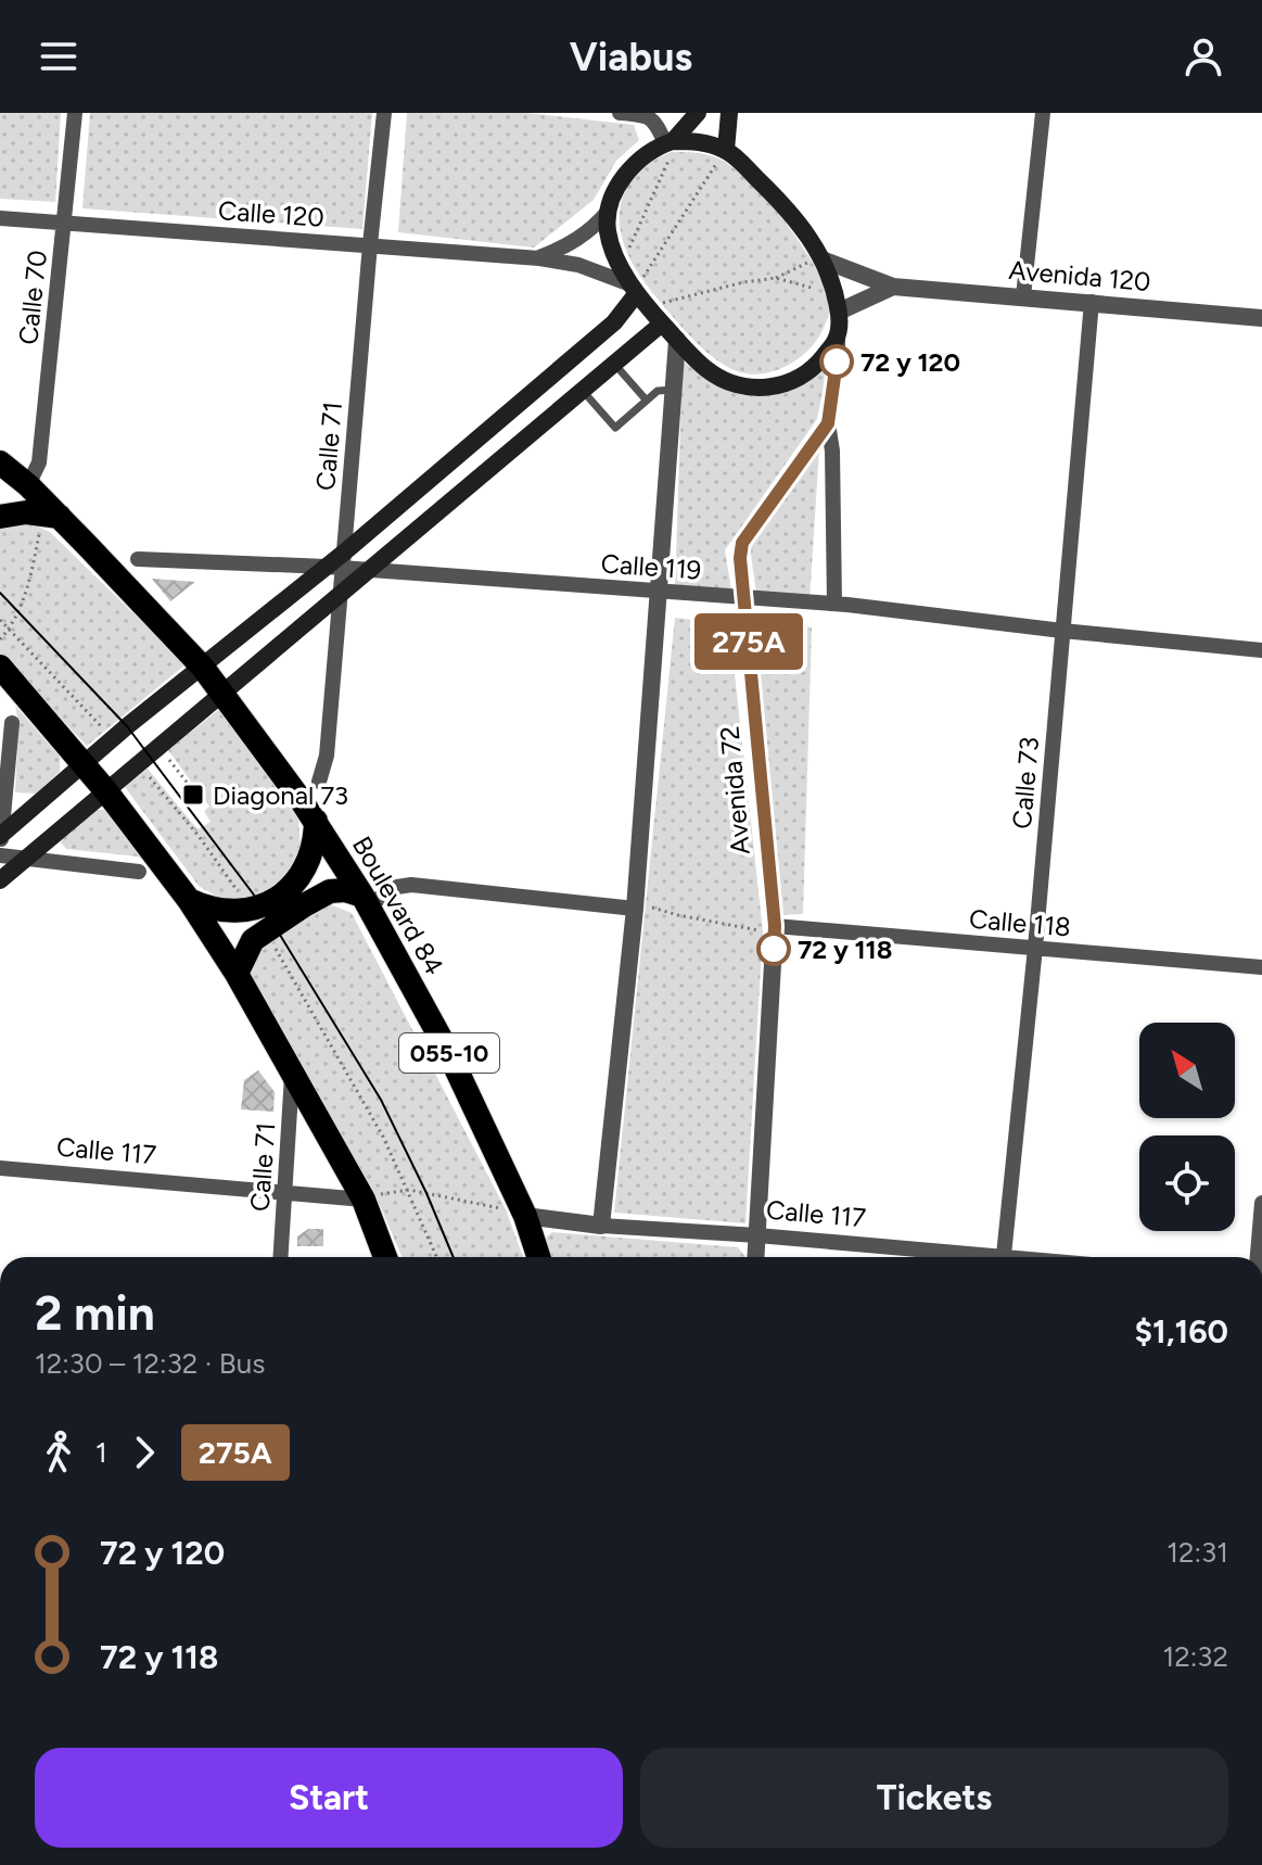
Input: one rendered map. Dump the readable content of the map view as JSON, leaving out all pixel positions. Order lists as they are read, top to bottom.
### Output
{
  "streets": {
    "highway": ["Boulevard 84", "055-10"],
    "street": [
      "Calle 120",
      "Avenida 120",
      "Calle 70",
      "Calle 71",
      "Calle 119",
      "Calle 73",
      "Avenida 72",
      "Calle 118",
      "Calle 117"
    ]
  },
  "crossings": [
    ["Calle 120", "Calle 70"],
    ["Calle 120", "Calle 71"],
    ["Avenida 120", "Calle 73"],
    ["Calle 70", "Boulevard 84"],
    ["Calle 71", "Calle 119"],
    ["Calle 71", "Calle 117"],
    ["Calle 119", "Calle 73"],
    ["Calle 119", "Avenida 72"],
    ["Calle 73", "Calle 118"],
    ["Avenida 72", "Calle 118"],
    ["Avenida 72", "Calle 117"],
    ["Boulevard 84", "Calle 117"]
  ],
  "places": {
    "other": ["72 y 120", "72 y 118"],
    "transit": ["Diagonal 73"]
  },
  "lines": ["bus line 275A"],
  "north": "top left",
  "page": {
    "header": "Viabus",
    "on_map": "275A",
    "heading": ["2 min", "12:30 – 12:32 · Bus", "$1,160"],
    "legs": ["1", "275A"],
    "list": [
      {
        "name": "72 y 120",
        "value": "12:31"
      },
      {
        "name": "72 y 118",
        "value": "12:32"
      }
    ],
    "buttons": ["Start", "Tickets"]
  }
}
